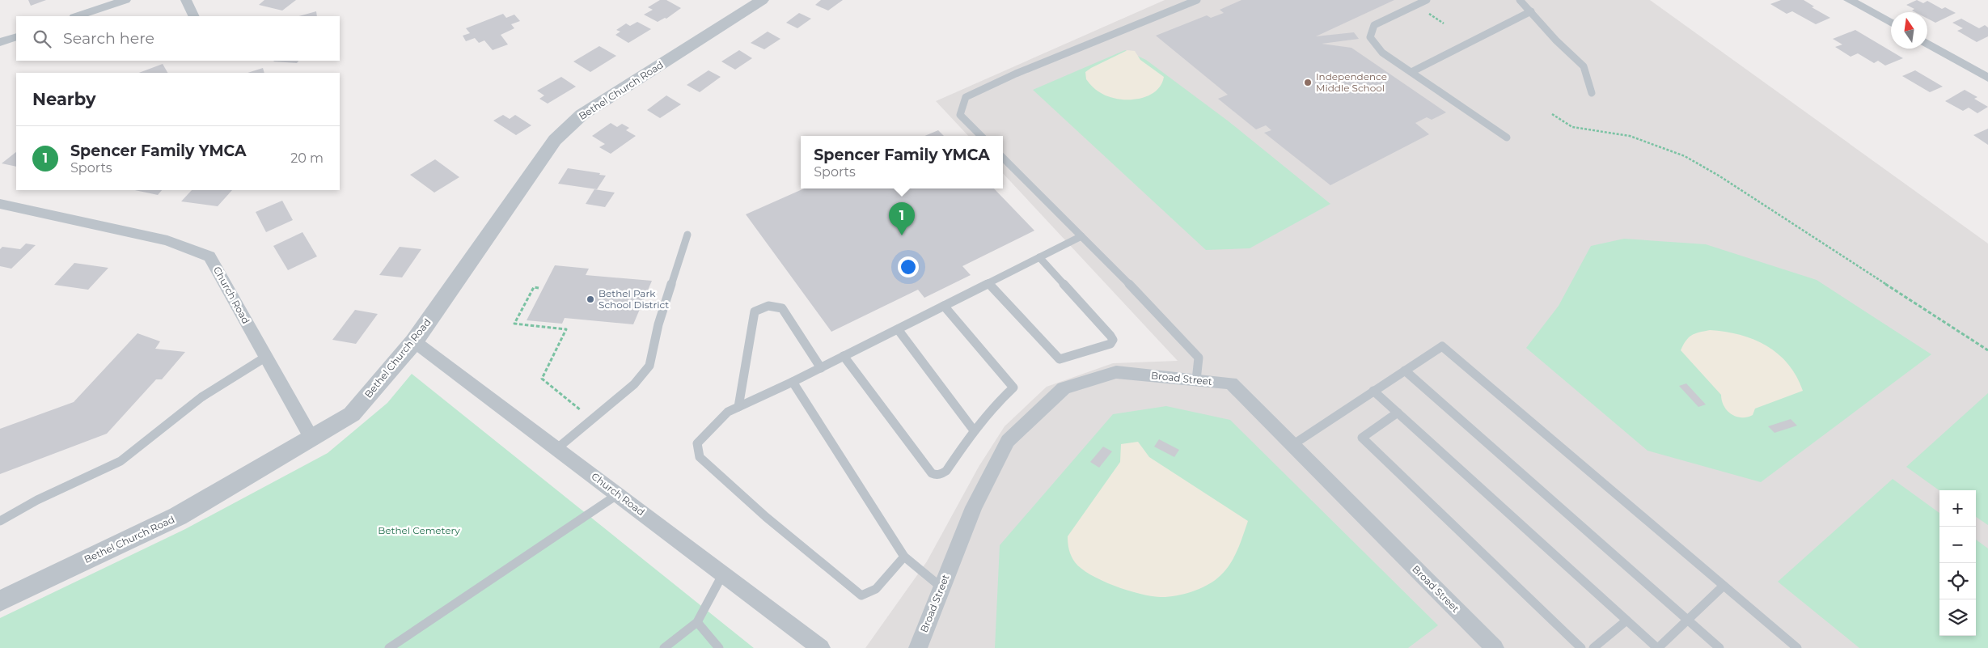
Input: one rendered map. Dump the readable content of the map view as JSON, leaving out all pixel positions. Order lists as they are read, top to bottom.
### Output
{
  "streets": {
    "street": ["Bethel Church Road", "Church Road", "Broad Street"]
  },
  "crossings": [
    ["Bethel Church Road", "Church Road"]
  ],
  "parks": ["Bethel Cemetery"],
  "places": ["Independence Middle School", "Bethel Park School District"],
  "north": "top",
  "page": {
    "search": "Search here",
    "heading": "Nearby",
    "list": [
      {
        "mark": "1",
        "name": "Spencer Family YMCA",
        "note": "Sports",
        "value": "20 m"
      }
    ],
    "popup": ["Spencer Family YMCA", "Sports"],
    "pins": "1",
    "map_buttons": ["+", "−"]
  }
}
